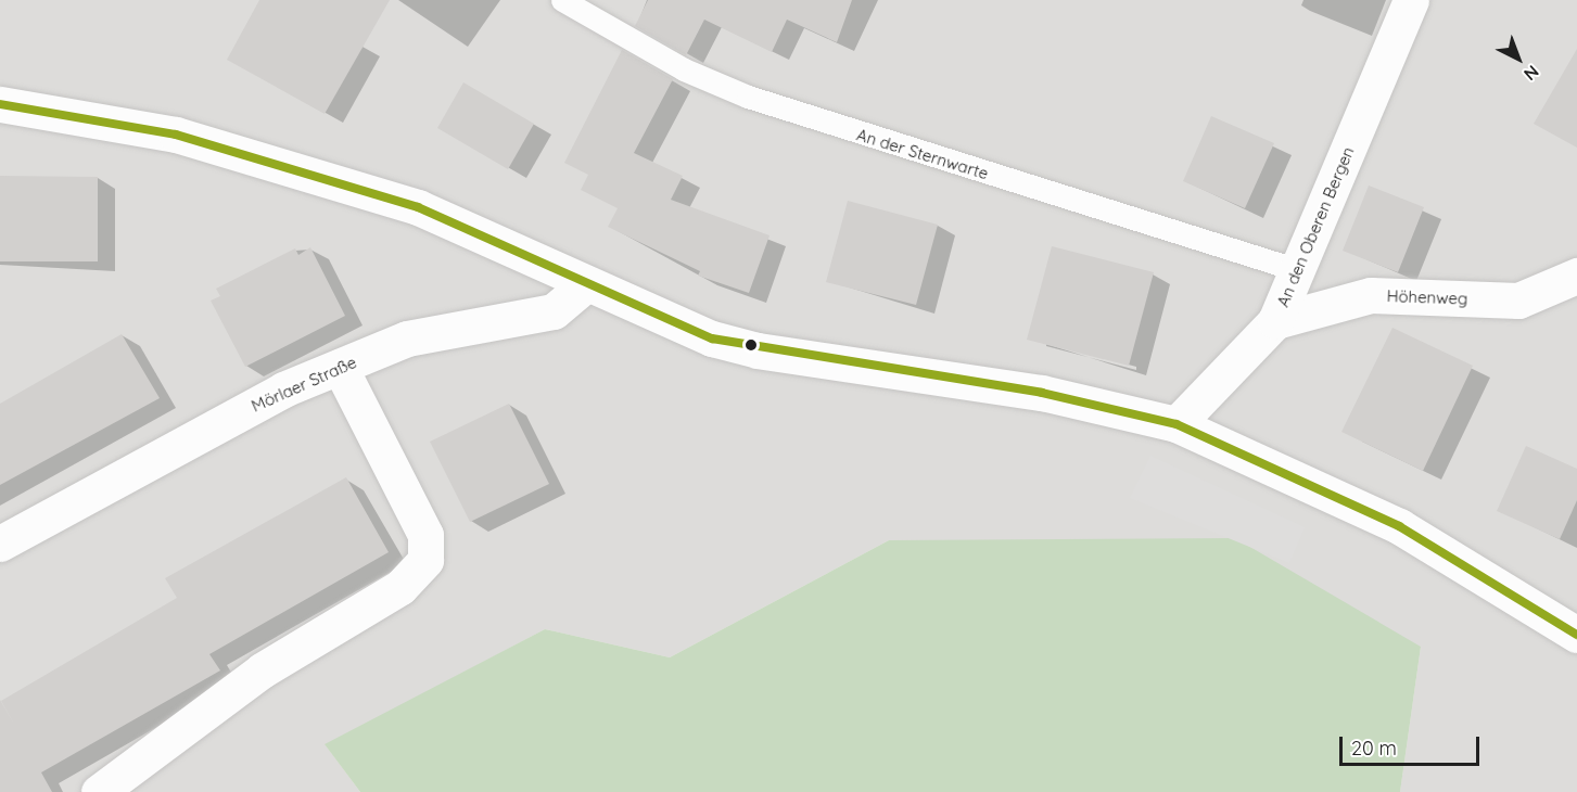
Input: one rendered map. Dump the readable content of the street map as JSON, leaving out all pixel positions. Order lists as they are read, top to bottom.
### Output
{
  "streets": {
    "street": ["An den Oberen Bergen", "Höhenweg", "Mörlaer Straße"],
    "lane": ["An der Sternwarte"]
  },
  "crossings": [
    ["An der Sternwarte", "An den Oberen Bergen"],
    ["An den Oberen Bergen", "Höhenweg"]
  ],
  "scale_bar": "20 m",
  "north": "bottom right"
}
